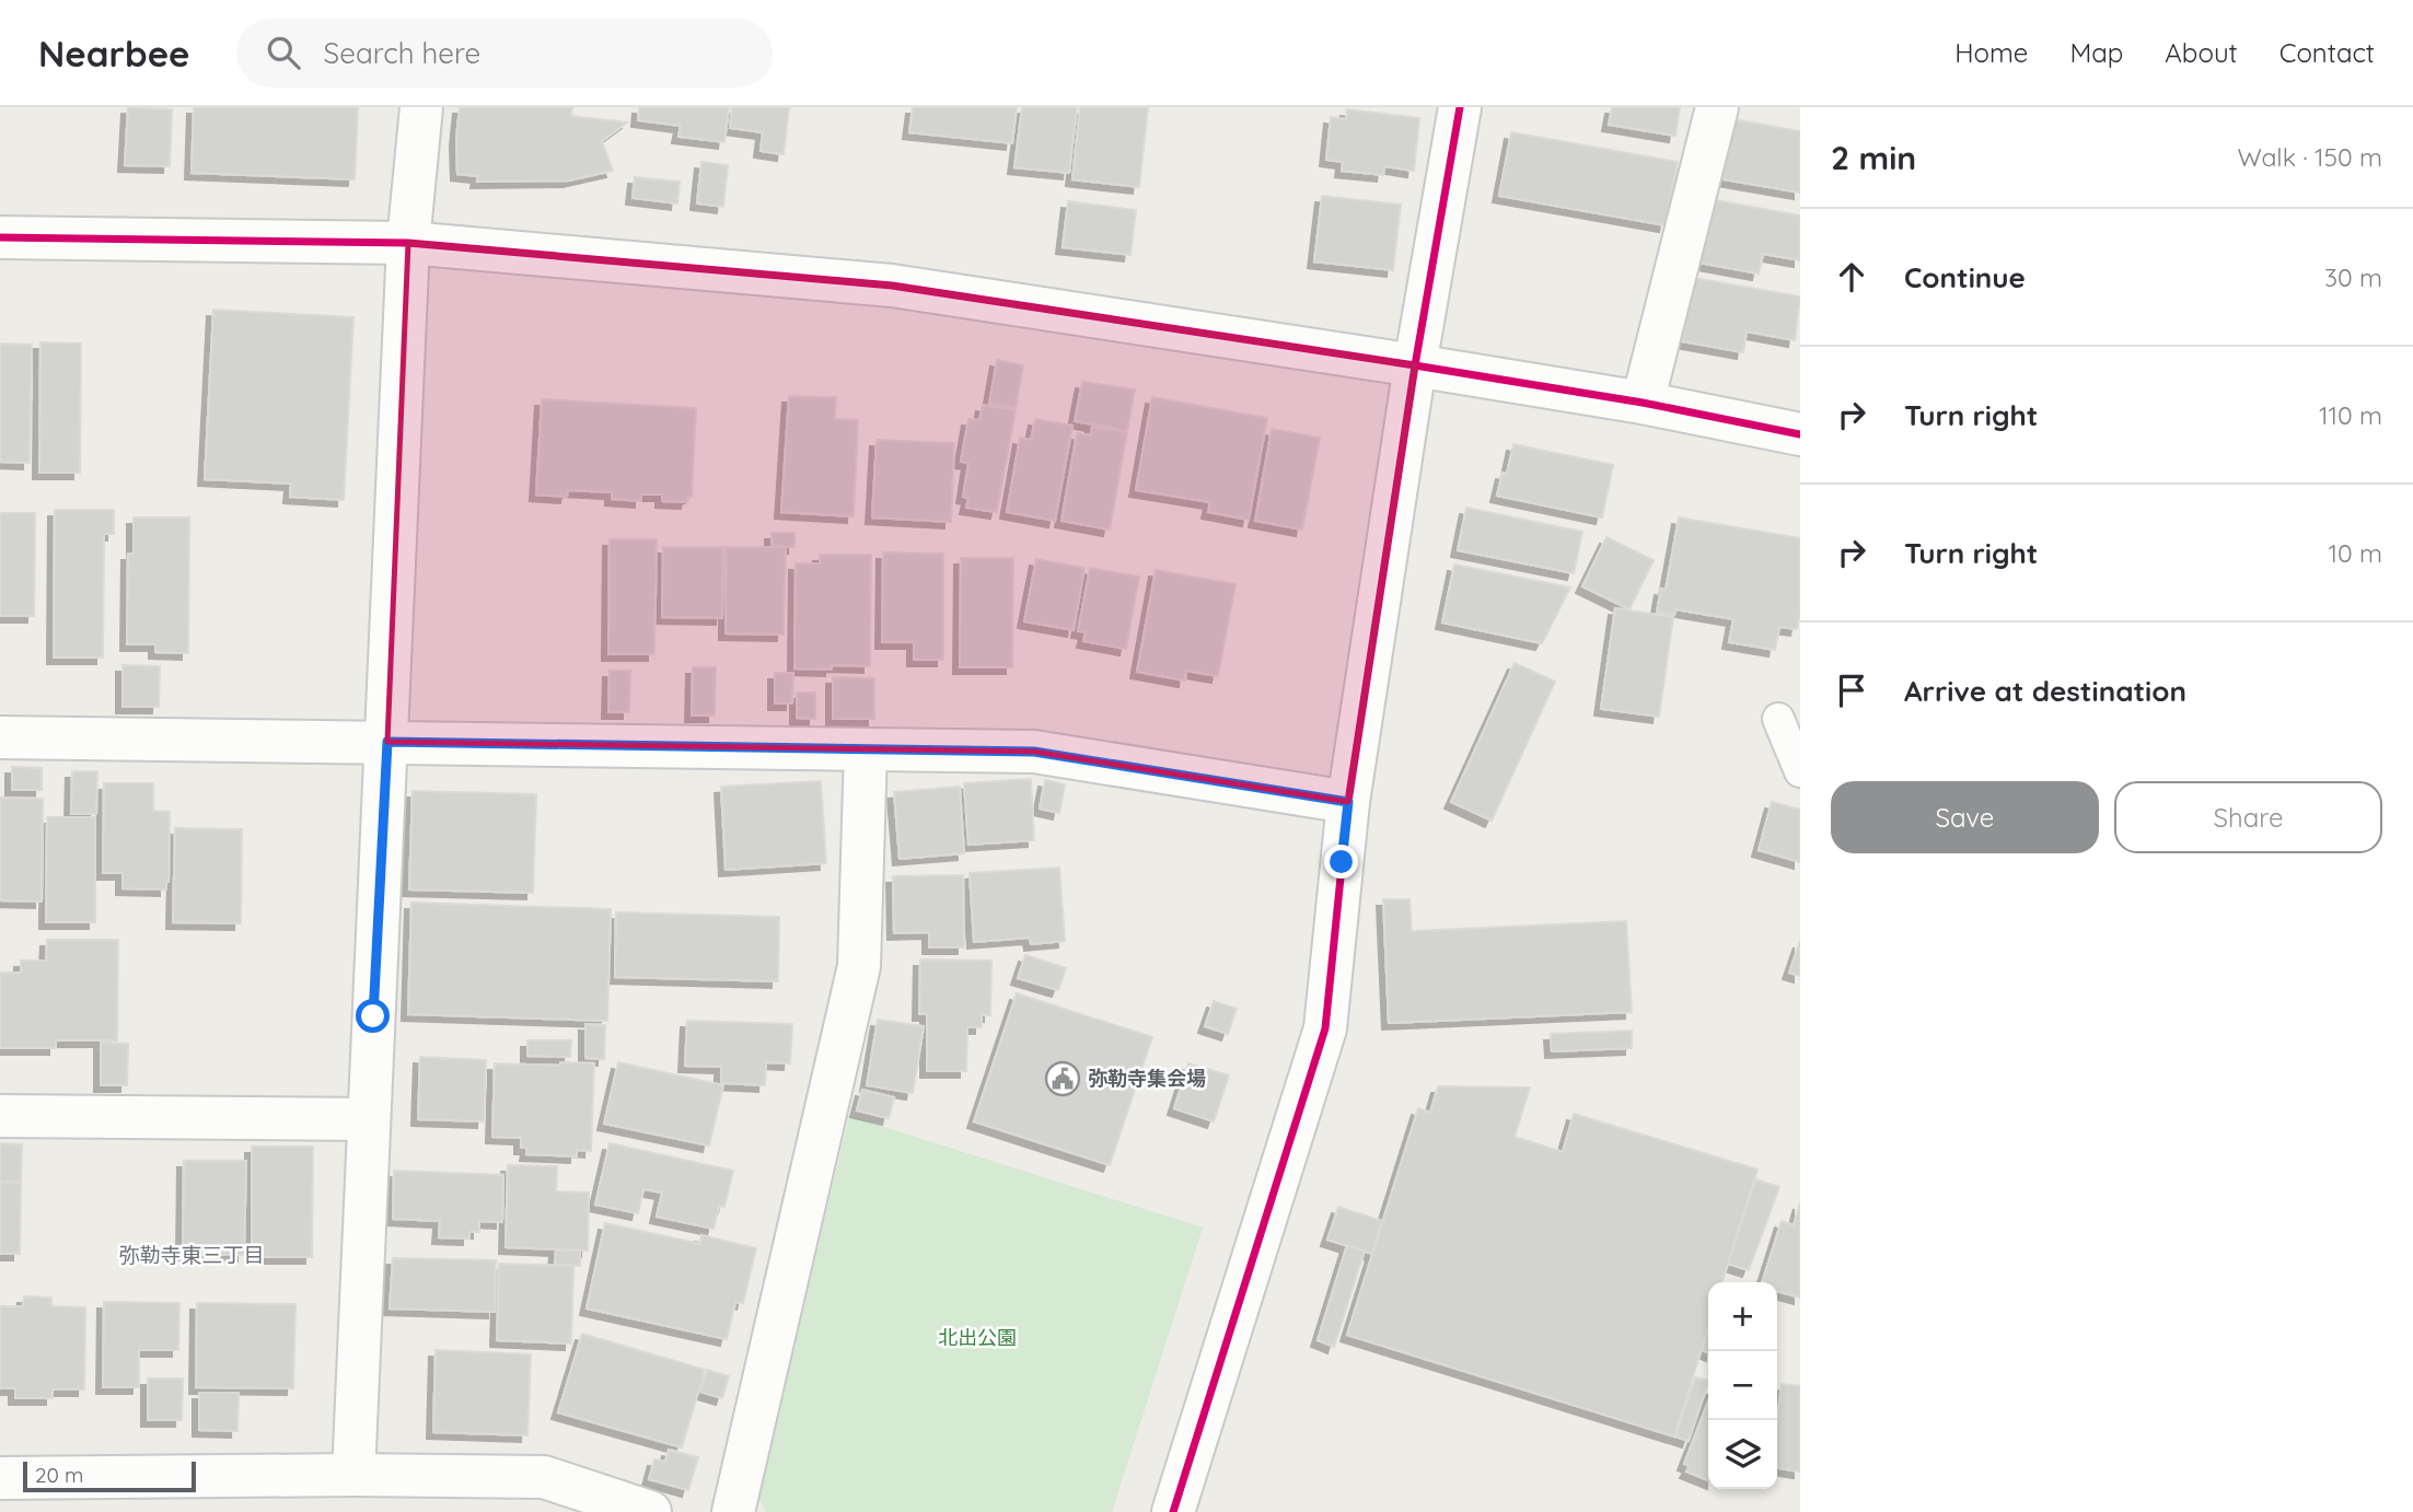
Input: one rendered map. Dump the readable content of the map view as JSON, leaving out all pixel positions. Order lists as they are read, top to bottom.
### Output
{
  "districts": ["弥勒寺東三丁目"],
  "parks": ["北出公園"],
  "places": {
    "public building": ["弥勒寺集会場"]
  },
  "scale_bar": "20 m",
  "page": {
    "header": "Nearbee",
    "search": "Search here",
    "nav": [
      "Home",
      "Map",
      "About",
      "Contact"
    ],
    "heading": ["2 min", "Walk · 150 m"],
    "list": [
      ["Continue", "30 m"],
      ["Turn right", "110 m"],
      ["Turn right", "10 m"],
      "Arrive at destination"
    ],
    "buttons": ["Save", "Share"],
    "map_buttons": ["+", "−"],
    "scale": "20 m"
  }
}
